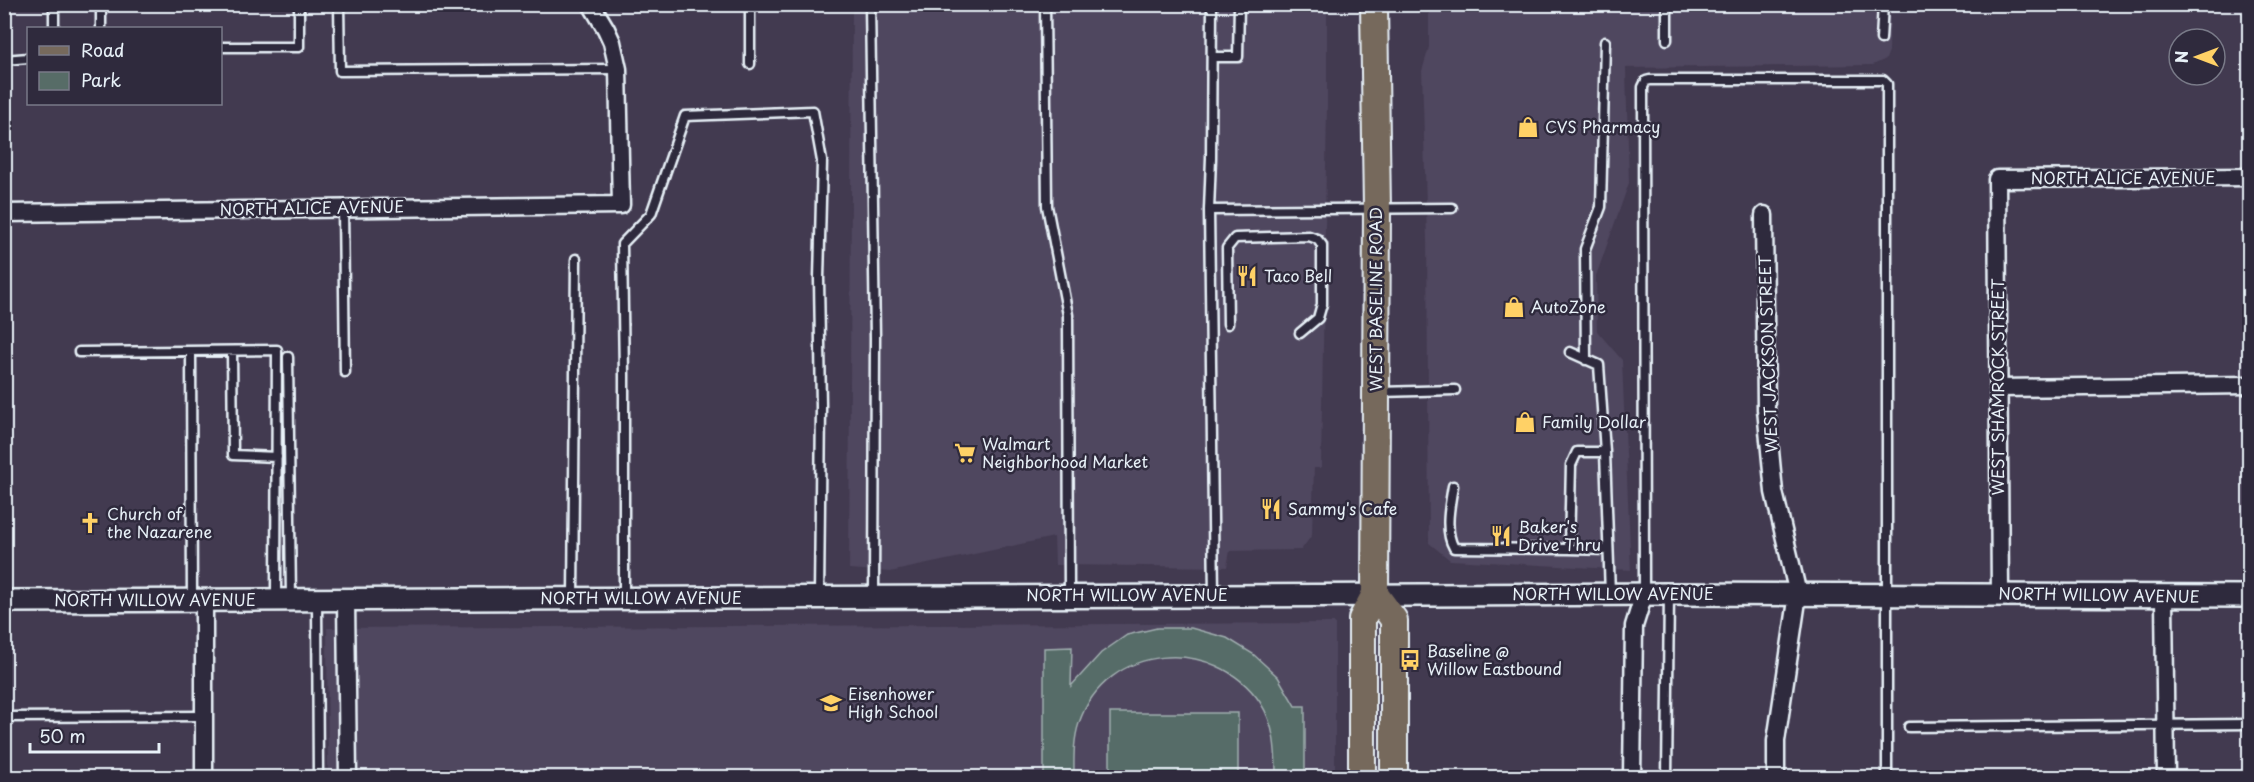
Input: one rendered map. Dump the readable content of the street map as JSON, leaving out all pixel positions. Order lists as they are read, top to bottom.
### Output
{
  "streets": {
    "main road": ["WEST BASELINE ROAD"],
    "street": [
      "NORTH ALICE AVENUE",
      "WEST JACKSON STREET",
      "WEST SHAMROCK STREET",
      "NORTH WILLOW AVENUE"
    ]
  },
  "crossings": [
    ["NORTH ALICE AVENUE", "WEST SHAMROCK STREET"],
    ["WEST BASELINE ROAD", "NORTH WILLOW AVENUE"],
    ["WEST JACKSON STREET", "NORTH WILLOW AVENUE"],
    ["WEST SHAMROCK STREET", "NORTH WILLOW AVENUE"]
  ],
  "places": {
    "shop": ["CVS Pharmacy", "AutoZone", "Family Dollar"],
    "restaurant": ["Taco Bell", "Sammy's Cafe", "Baker's Drive Thru"],
    "supermarket": ["Walmart Neighborhood Market"],
    "church": ["Church of the Nazarene"],
    "bus stop": ["Baseline @ Willow Eastbound"],
    "school or university": ["Eisenhower High School"]
  },
  "legend": ["Road", "Park"],
  "scale_bar": "50 m",
  "north": "left"
}
